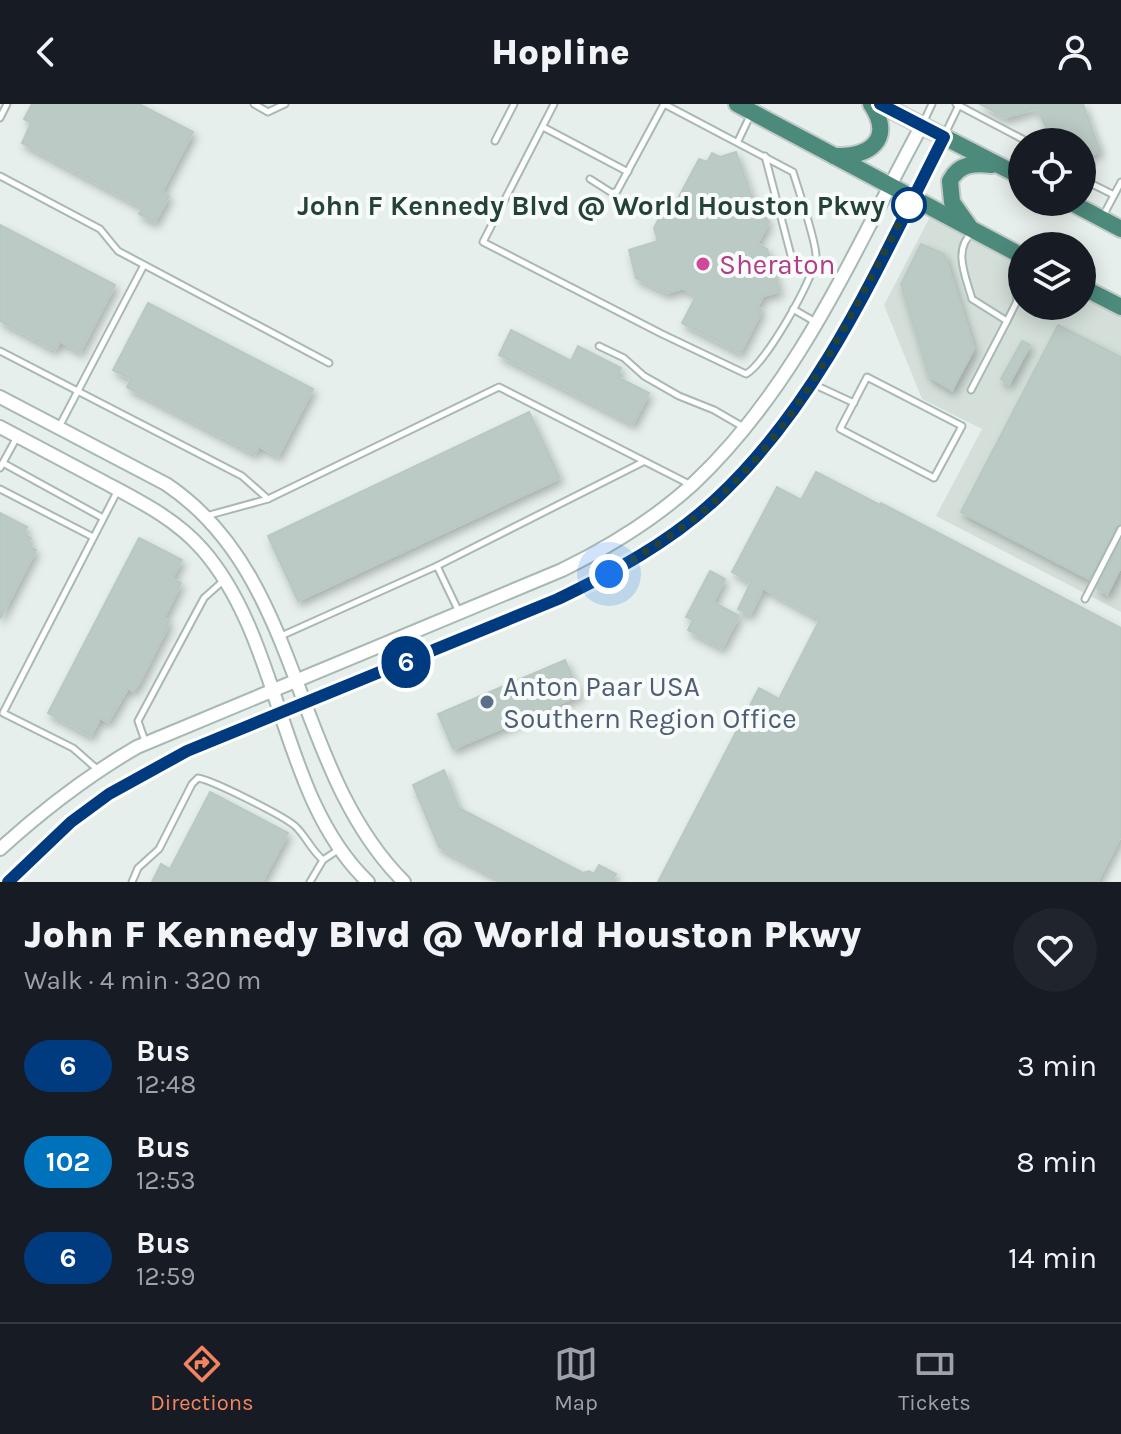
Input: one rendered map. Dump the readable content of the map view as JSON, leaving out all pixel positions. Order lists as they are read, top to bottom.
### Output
{
  "places": ["John F Kennedy Blvd @ World Houston Pkwy", "Sheraton", "Anton Paar USA Southern Region Office"],
  "lines": ["bus line 6"],
  "page": {
    "header": "Hopline",
    "on_map": "6",
    "heading": ["John F Kennedy Blvd @ World Houston Pkwy", "Walk · 4 min · 320 m"],
    "list": [
      {
        "mark": "6",
        "name": "Bus",
        "note": "12:48",
        "value": "3 min"
      },
      {
        "mark": "102",
        "name": "Bus",
        "note": "12:53",
        "value": "8 min"
      },
      {
        "mark": "6",
        "name": "Bus",
        "note": "12:59",
        "value": "14 min"
      }
    ],
    "tabs": ["Directions", "Map", "Tickets"]
  }
}
